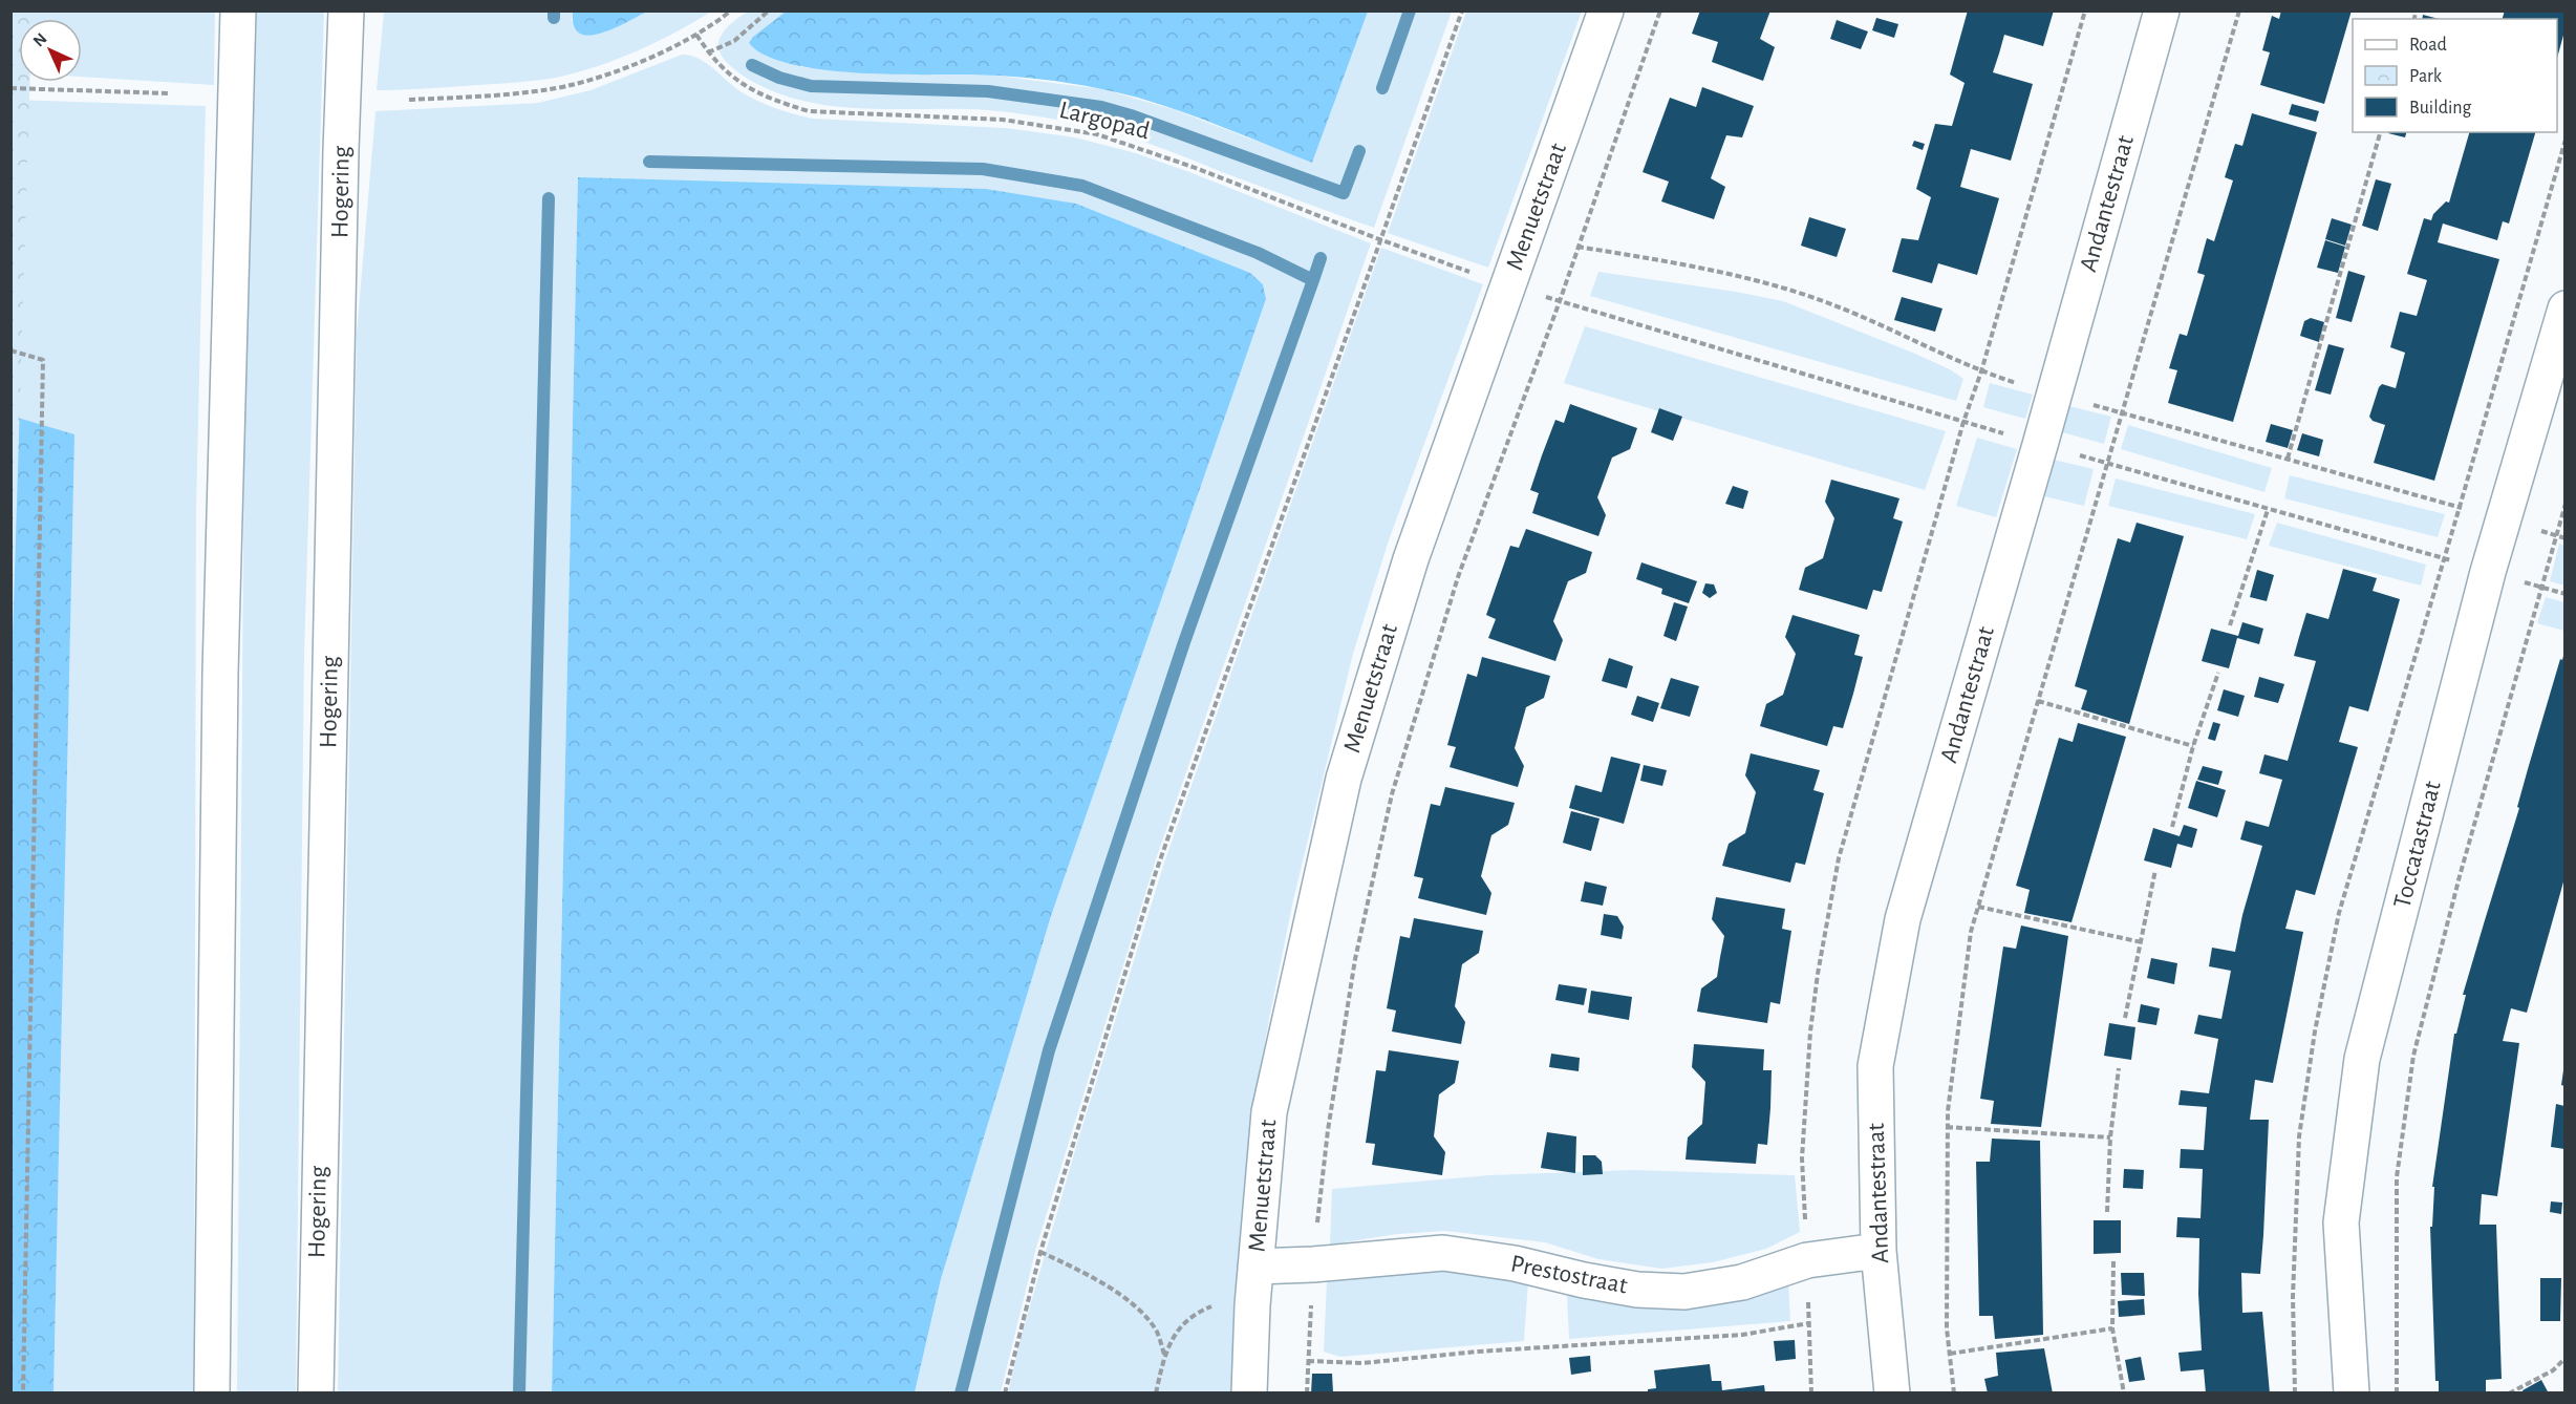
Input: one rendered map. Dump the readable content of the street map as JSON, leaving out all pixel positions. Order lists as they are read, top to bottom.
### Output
{
  "streets": {
    "main road": [
      "Hogering",
      "Andantestraat",
      "Menuetstraat",
      "Toccatastraat",
      "Prestostraat"
    ],
    "path": ["Largopad"]
  },
  "crossings": [
    ["Largopad", "Menuetstraat"],
    ["Andantestraat", "Prestostraat"],
    ["Menuetstraat", "Prestostraat"]
  ],
  "legend": ["Road", "Park", "Building"],
  "north": "top left"
}
